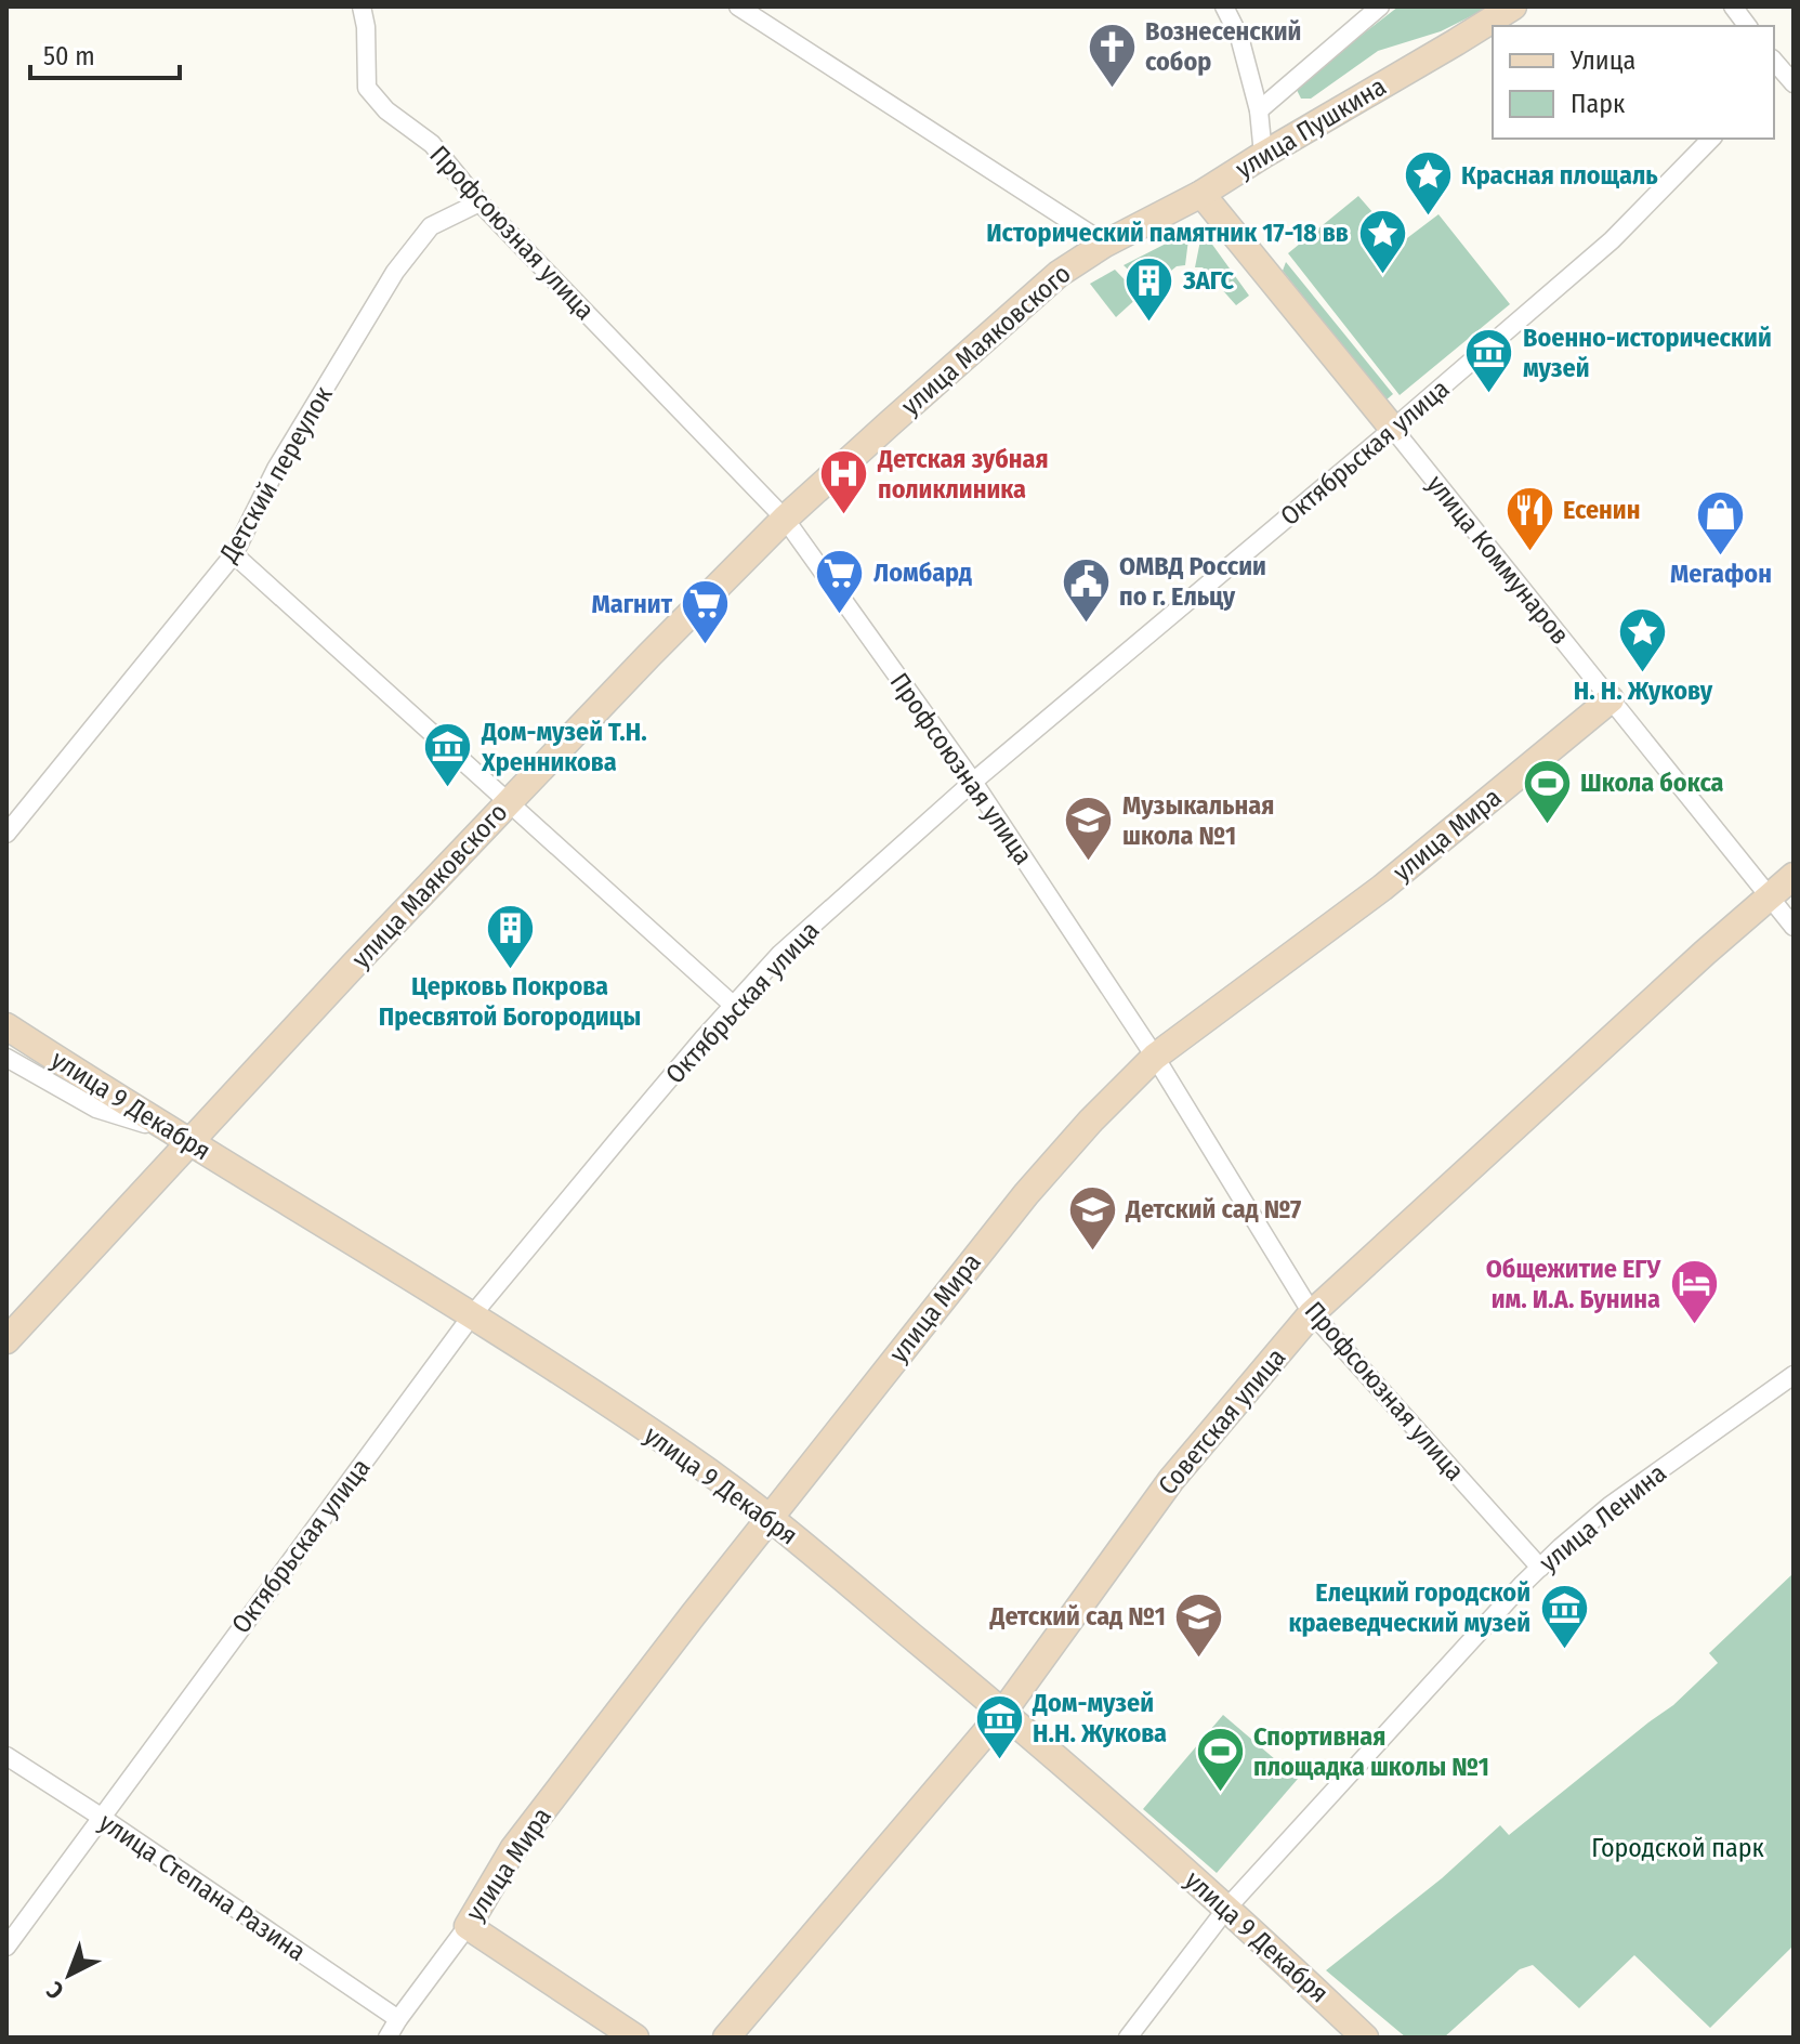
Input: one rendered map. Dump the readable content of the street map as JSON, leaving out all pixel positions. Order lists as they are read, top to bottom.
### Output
{
  "streets": {
    "street": [
      "улица Пушкина",
      "Профсоюзная улица",
      "улица Маяковского",
      "Октябрьская улица",
      "Детский переулок",
      "улица Коммунаров",
      "улица Мира",
      "улица 9 Декабря",
      "Советская улица",
      "улица Ленина",
      "улица Степана Разина"
    ]
  },
  "crossings": [
    ["улица Пушкина", "улица Маяковского"],
    ["улица Пушкина", "улица Коммунаров"],
    ["Профсоюзная улица", "улица Маяковского"],
    ["Профсоюзная улица", "Октябрьская улица"],
    ["Профсоюзная улица", "Детский переулок"],
    ["Профсоюзная улица", "улица Мира"],
    ["Профсоюзная улица", "Советская улица"],
    ["Профсоюзная улица", "улица Ленина"],
    ["улица Маяковского", "улица 9 Декабря"],
    ["Октябрьская улица", "улица Коммунаров"],
    ["Октябрьская улица", "улица 9 Декабря"],
    ["Октябрьская улица", "улица Степана Разина"],
    ["улица Коммунаров", "улица Мира"],
    ["улица Коммунаров", "Советская улица"],
    ["улица Мира", "улица 9 Декабря"],
    ["улица Мира", "улица Степана Разина"],
    ["улица 9 Декабря", "Советская улица"],
    ["улица 9 Декабря", "улица Ленина"]
  ],
  "parks": ["Городской парк"],
  "places": {
    "church": ["Вознесенский собор"],
    "place": ["Красная площаль", "Исторический памятник 17-18 вв", "Н. Н. Жукову"],
    "building": ["ЗАГС", "Церковь Покрова Пресвятой Богородицы"],
    "museum": [
      "Военно-исторический музей",
      "Дом-музей Т.Н. Хренникова",
      "Елецкий городской краеведческий музей",
      "Дом-музей Н.Н. Жукова"
    ],
    "hospital": ["Детская зубная поликлиника"],
    "restaurant": ["Есенин"],
    "shop": ["Мегафон"],
    "supermarket": ["Ломбард", "Магнит"],
    "public building": ["ОМВД России по г. Ельцу"],
    "sports": ["Школа бокса", "Спортивная площадка школы №1"],
    "school or university": ["Музыкальная школа №1", "Детский сад №7", "Детский сад №1"],
    "hotel": ["Общежитие ЕГУ им. И.А. Бунина"]
  },
  "legend": ["Улица", "Парк"],
  "scale_bar": "50 m",
  "north": "bottom left"
}
